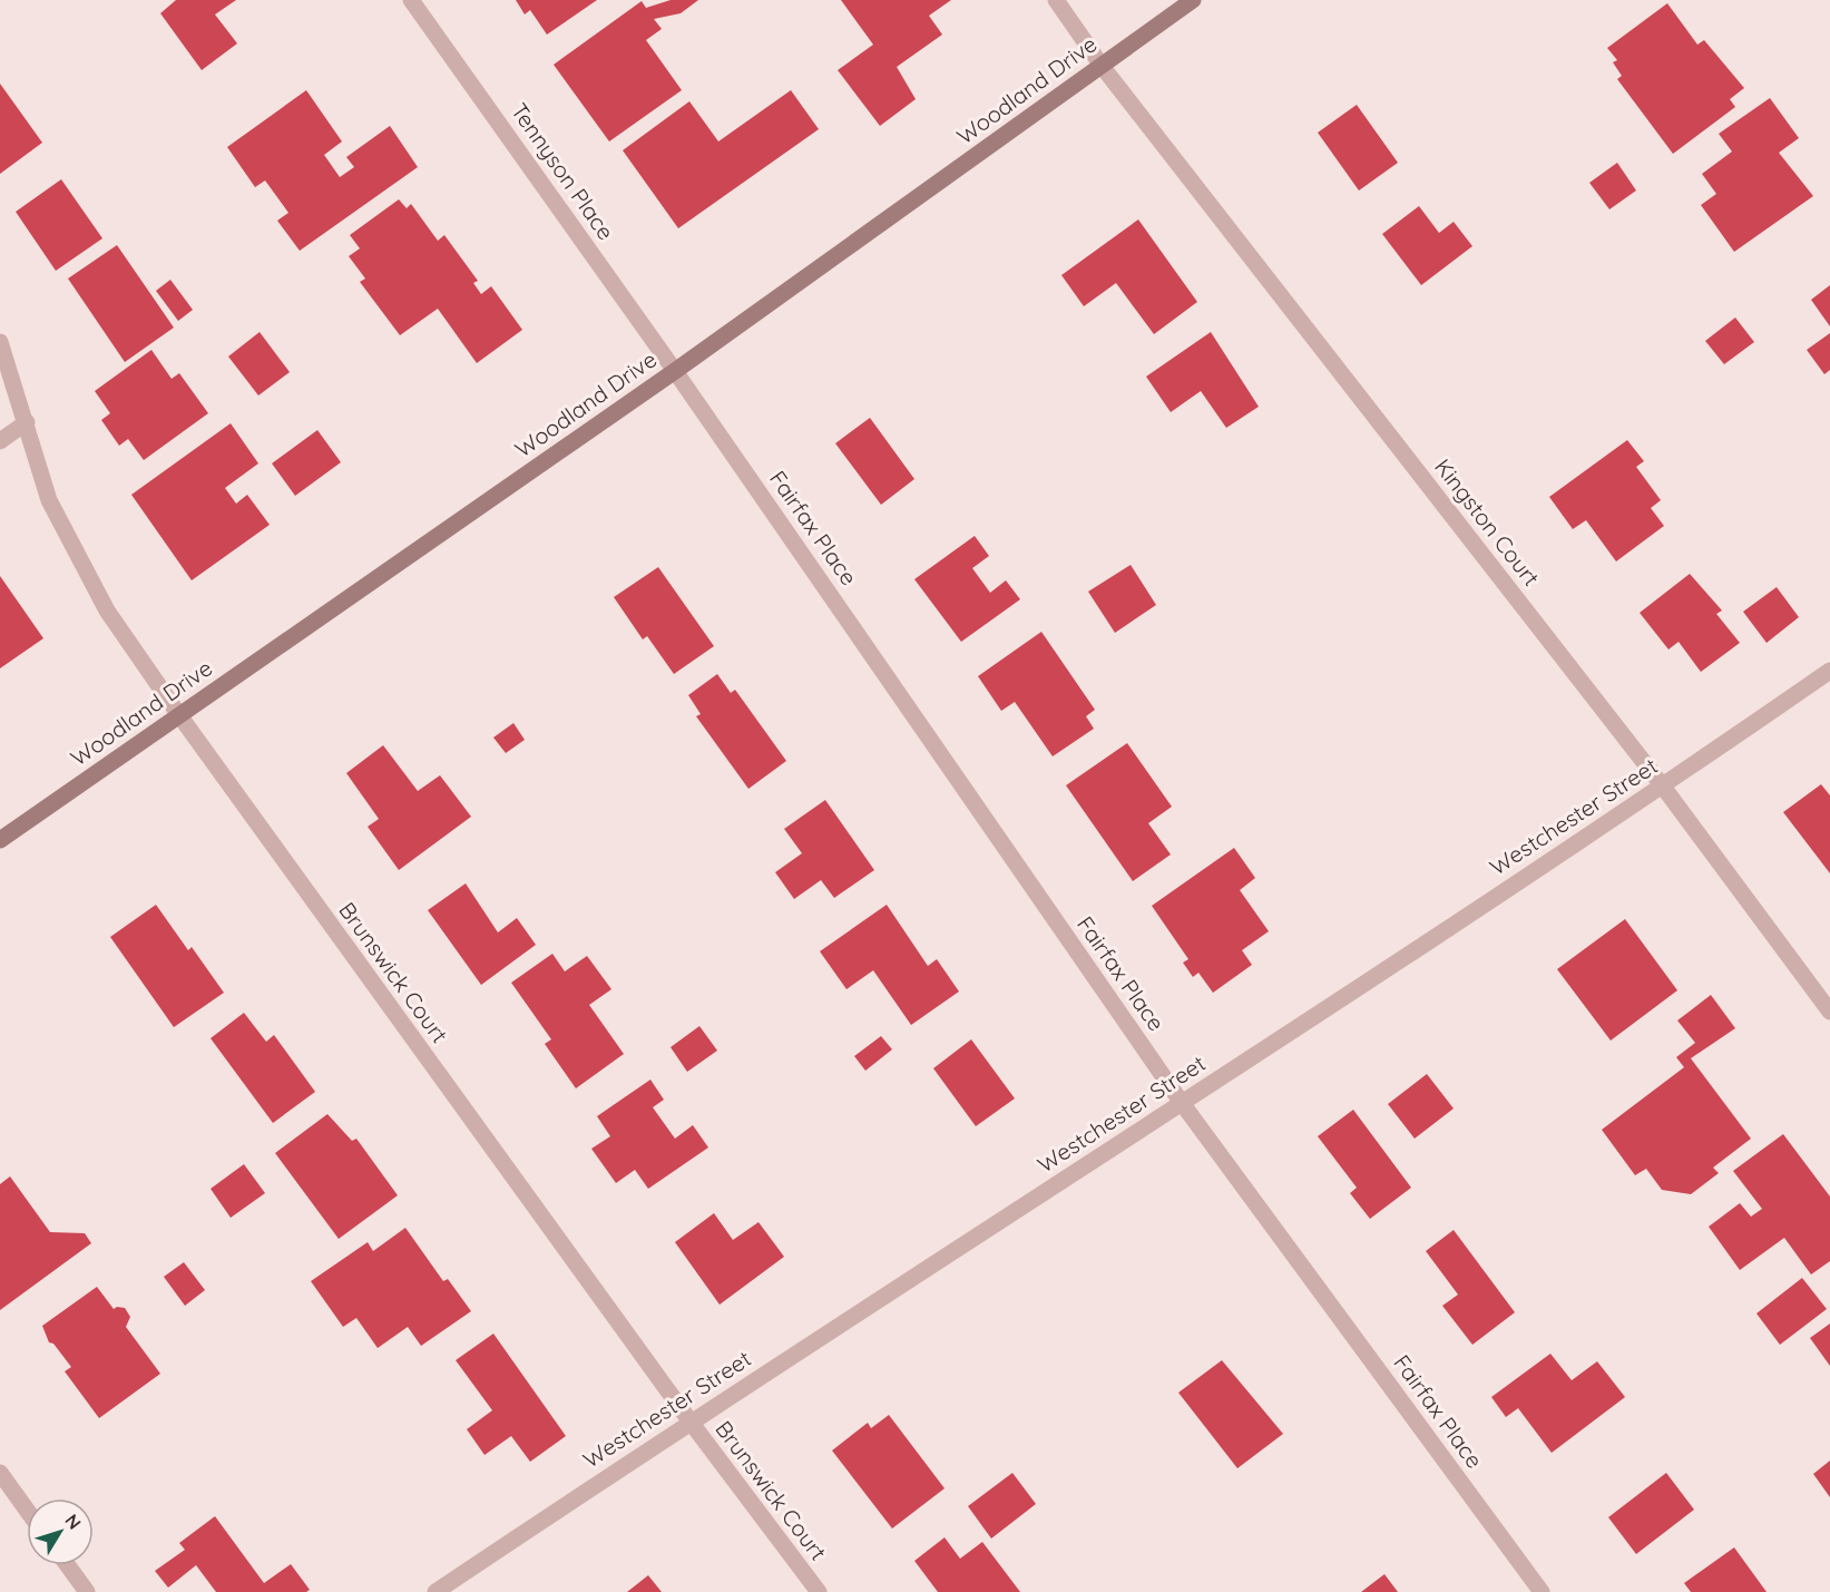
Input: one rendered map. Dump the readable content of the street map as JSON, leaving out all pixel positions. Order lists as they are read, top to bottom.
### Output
{
  "streets": {
    "main road": ["Woodland Drive"],
    "street": [
      "Tennyson Place",
      "Kingston Court",
      "Fairfax Place",
      "Westchester Street",
      "Brunswick Court"
    ]
  },
  "crossings": [
    ["Woodland Drive", "Tennyson Place"],
    ["Woodland Drive", "Kingston Court"],
    ["Woodland Drive", "Fairfax Place"],
    ["Woodland Drive", "Brunswick Court"],
    ["Tennyson Place", "Fairfax Place"],
    ["Kingston Court", "Westchester Street"],
    ["Fairfax Place", "Westchester Street"],
    ["Westchester Street", "Brunswick Court"]
  ],
  "north": "top right"
}
